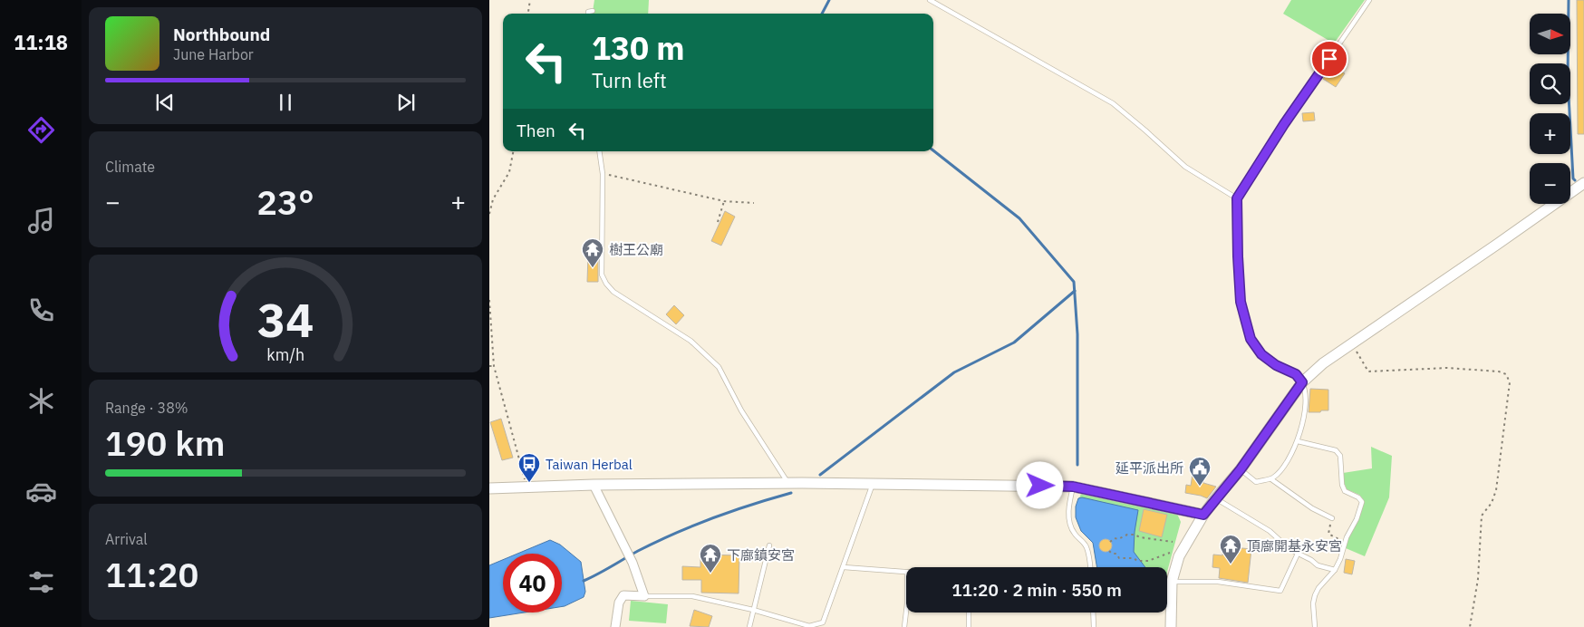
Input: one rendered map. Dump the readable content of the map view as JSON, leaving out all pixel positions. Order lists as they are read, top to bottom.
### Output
{
  "places": {
    "temple": ["樹王公廟", "頂廍開基永安宮", "下廍鎮安宮"],
    "bus stop": ["Taiwan Herbal"],
    "public building": ["延平派出所"]
  },
  "north": "right",
  "page": {
    "tabs": "11:18",
    "map_buttons": ["+", "−"],
    "turn": ["130 m", "Turn left"],
    "song": ["Northbound", "June Harbor"],
    "then": "Then",
    "tile": [
      "Climate",
      ["Range · 38%", "190 km"],
      ["Arrival", "11:20"]
    ],
    "heat": ["−", "23°", "+"],
    "limit": "40",
    "trip": "11:20 · 2 min · 550 m",
    "gauge": ["34", "km/h"]
  }
}
